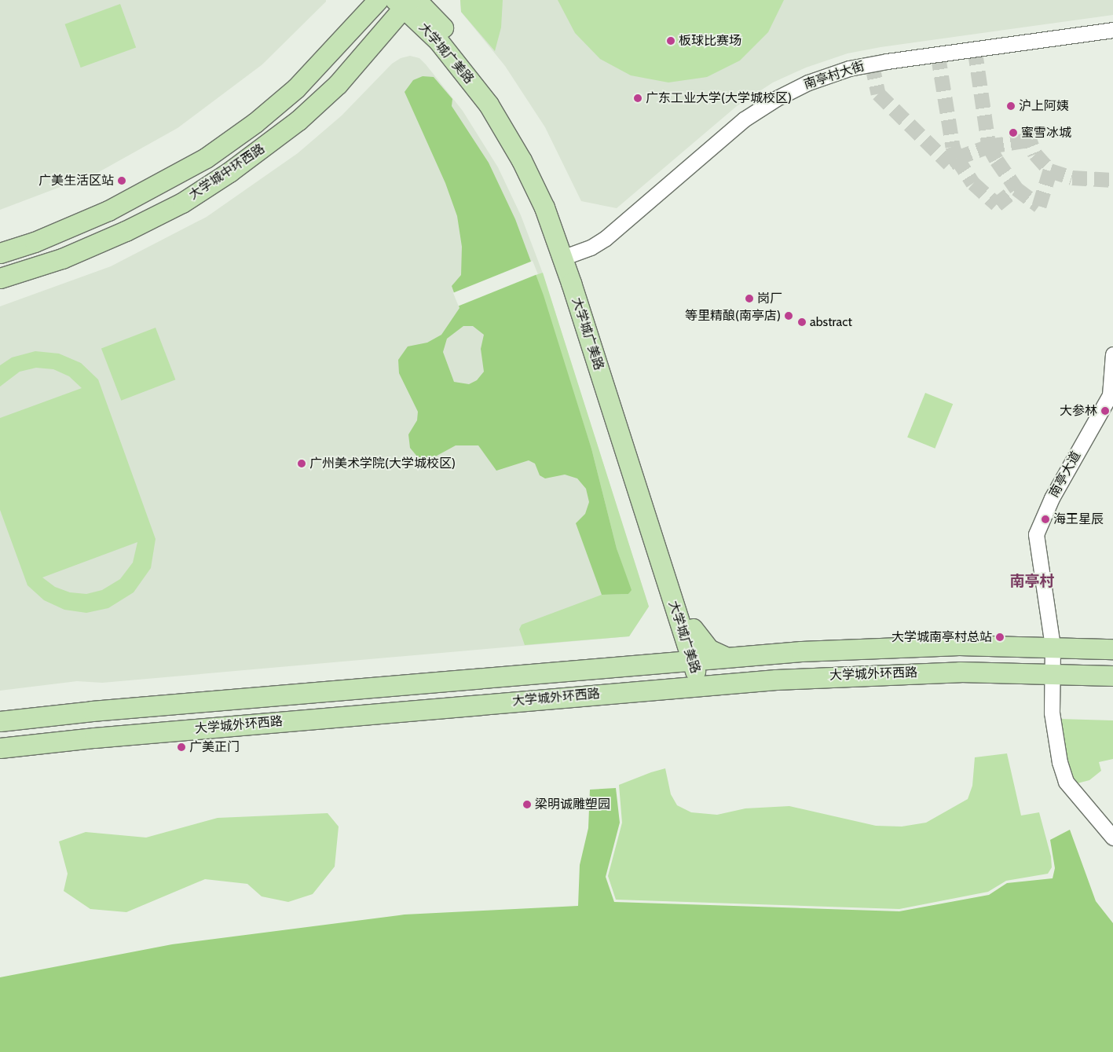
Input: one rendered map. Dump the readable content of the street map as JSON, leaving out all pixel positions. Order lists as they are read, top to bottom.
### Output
{
  "streets": {
    "main road": ["大学城广美路", "大学城中环西路", "大学城外环西路"],
    "street": ["南亭村大街", "南亭大道"]
  },
  "crossings": [
    ["大学城广美路", "南亭村大街"],
    ["大学城广美路", "大学城中环西路"],
    ["大学城广美路", "大学城外环西路"],
    ["南亭大道", "大学城外环西路"]
  ],
  "districts": ["南亭村"],
  "places": [
    "板球比赛场",
    "广东工业大学(大学城校区)",
    "沪上阿姨",
    "蜜雪冰城",
    "广美生活区站",
    "岗厂",
    "等里精酿(南亭店)",
    "abstract",
    "大参林",
    "广州美术学院(大学城校区)",
    "海王星辰",
    "大学城南亭村总站",
    "广美正门",
    "梁明诚雕塑园"
  ]
}
